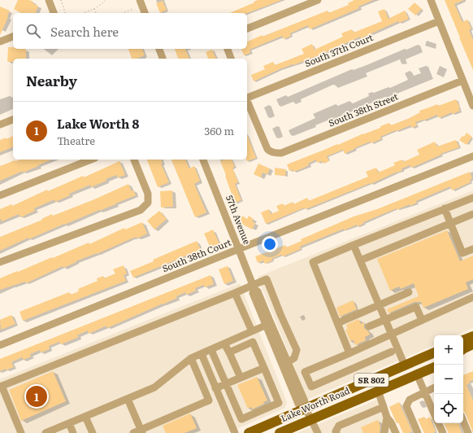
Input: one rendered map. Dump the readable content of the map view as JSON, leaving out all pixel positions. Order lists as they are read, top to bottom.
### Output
{
  "streets": {
    "main road": ["SR 802", "Lake Worth Road"],
    "street": [
      "South 37th Court",
      "South 38th Street",
      "57th Avenue",
      "South 38th Court"
    ]
  },
  "crossings": [
    ["57th Avenue", "South 38th Court"],
    ["57th Avenue", "Lake Worth Road"]
  ],
  "page": {
    "search": "Search here",
    "heading": "Nearby",
    "list": [
      {
        "mark": "1",
        "name": "Lake Worth 8",
        "note": "Theatre",
        "value": "360 m"
      }
    ],
    "map_buttons": ["+", "−"],
    "pins": "1"
  }
}
